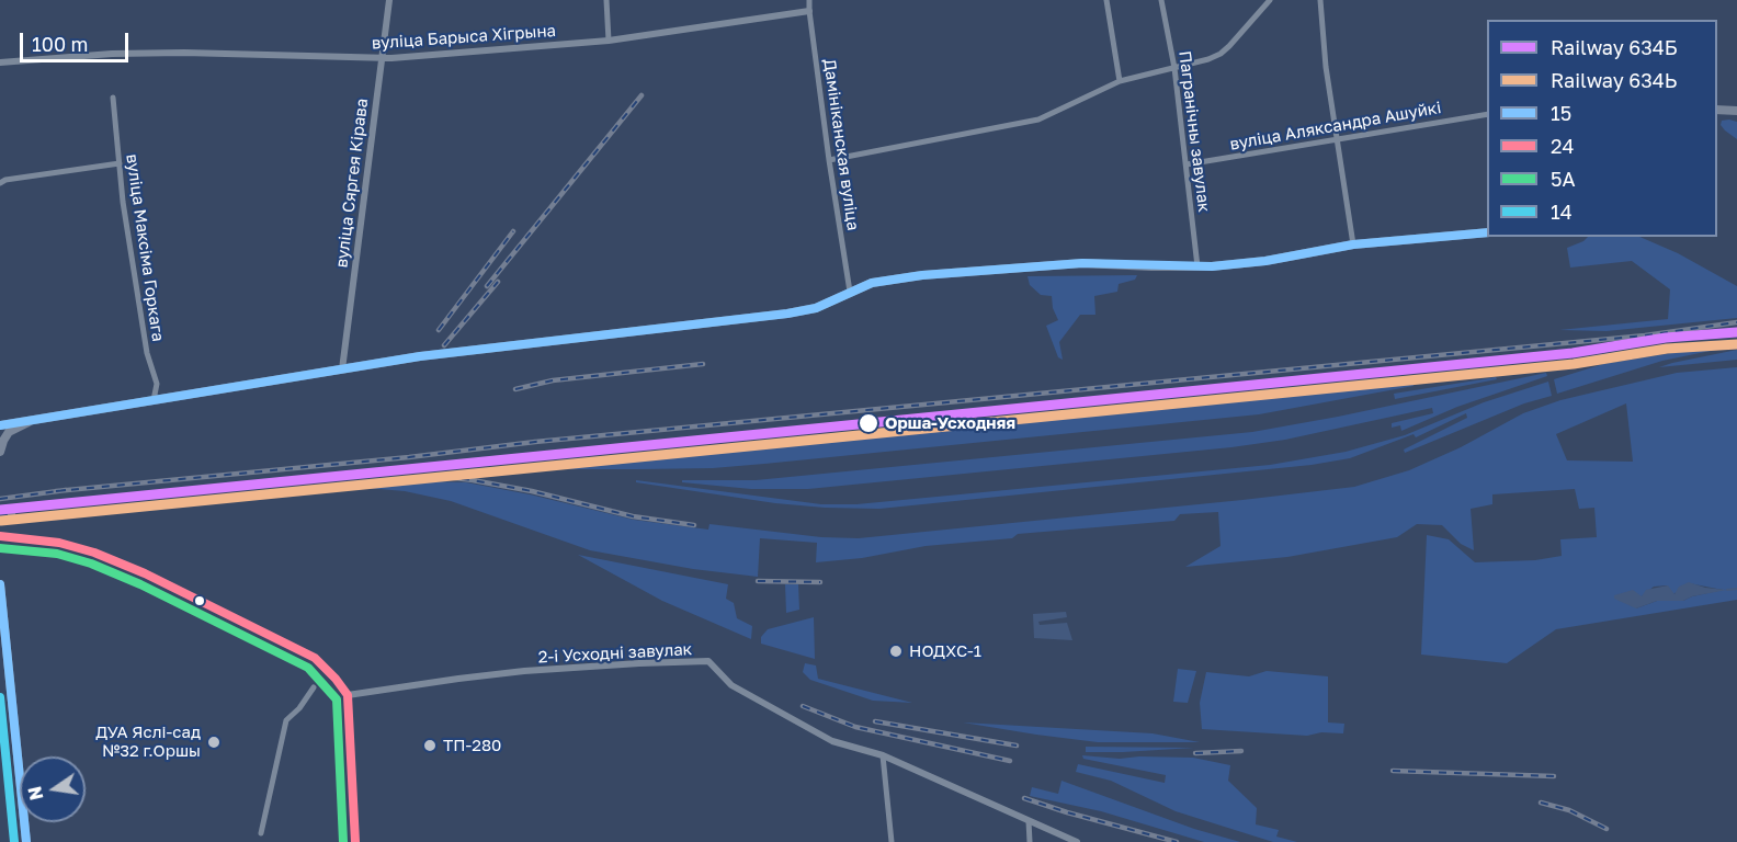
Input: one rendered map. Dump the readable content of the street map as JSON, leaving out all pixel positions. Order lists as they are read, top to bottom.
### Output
{
  "streets": {
    "street": [
      "вуліца Барыса Хігрына",
      "вуліца Аляксандра Ашуйкі",
      "Пагранічны завулак",
      "Дамініканская вуліца",
      "вуліца Сяргея Кірава",
      "вуліца Максіма Горкага",
      "2-і Усходні завулак"
    ]
  },
  "crossings": [
    ["вуліца Барыса Хігрына", "Дамініканская вуліца"],
    ["вуліца Барыса Хігрына", "вуліца Сяргея Кірава"],
    ["вуліца Аляксандра Ашуйкі", "Пагранічны завулак"]
  ],
  "places": [
    "Орша-Усходняя",
    "НОДХС-1",
    "ДУА Яслі-сад №32 г.Оршы",
    "ТП-280"
  ],
  "lines": [
    "transit line 15",
    "rail line 634Б",
    "rail line 634Ь",
    "transit line 24",
    "transit line 5А",
    "transit line 14"
  ],
  "legend": [
    "Railway 634Б",
    "Railway 634Ь",
    "15",
    "24",
    "5А",
    "14"
  ],
  "scale_bar": "100 m",
  "north": "left"
}
